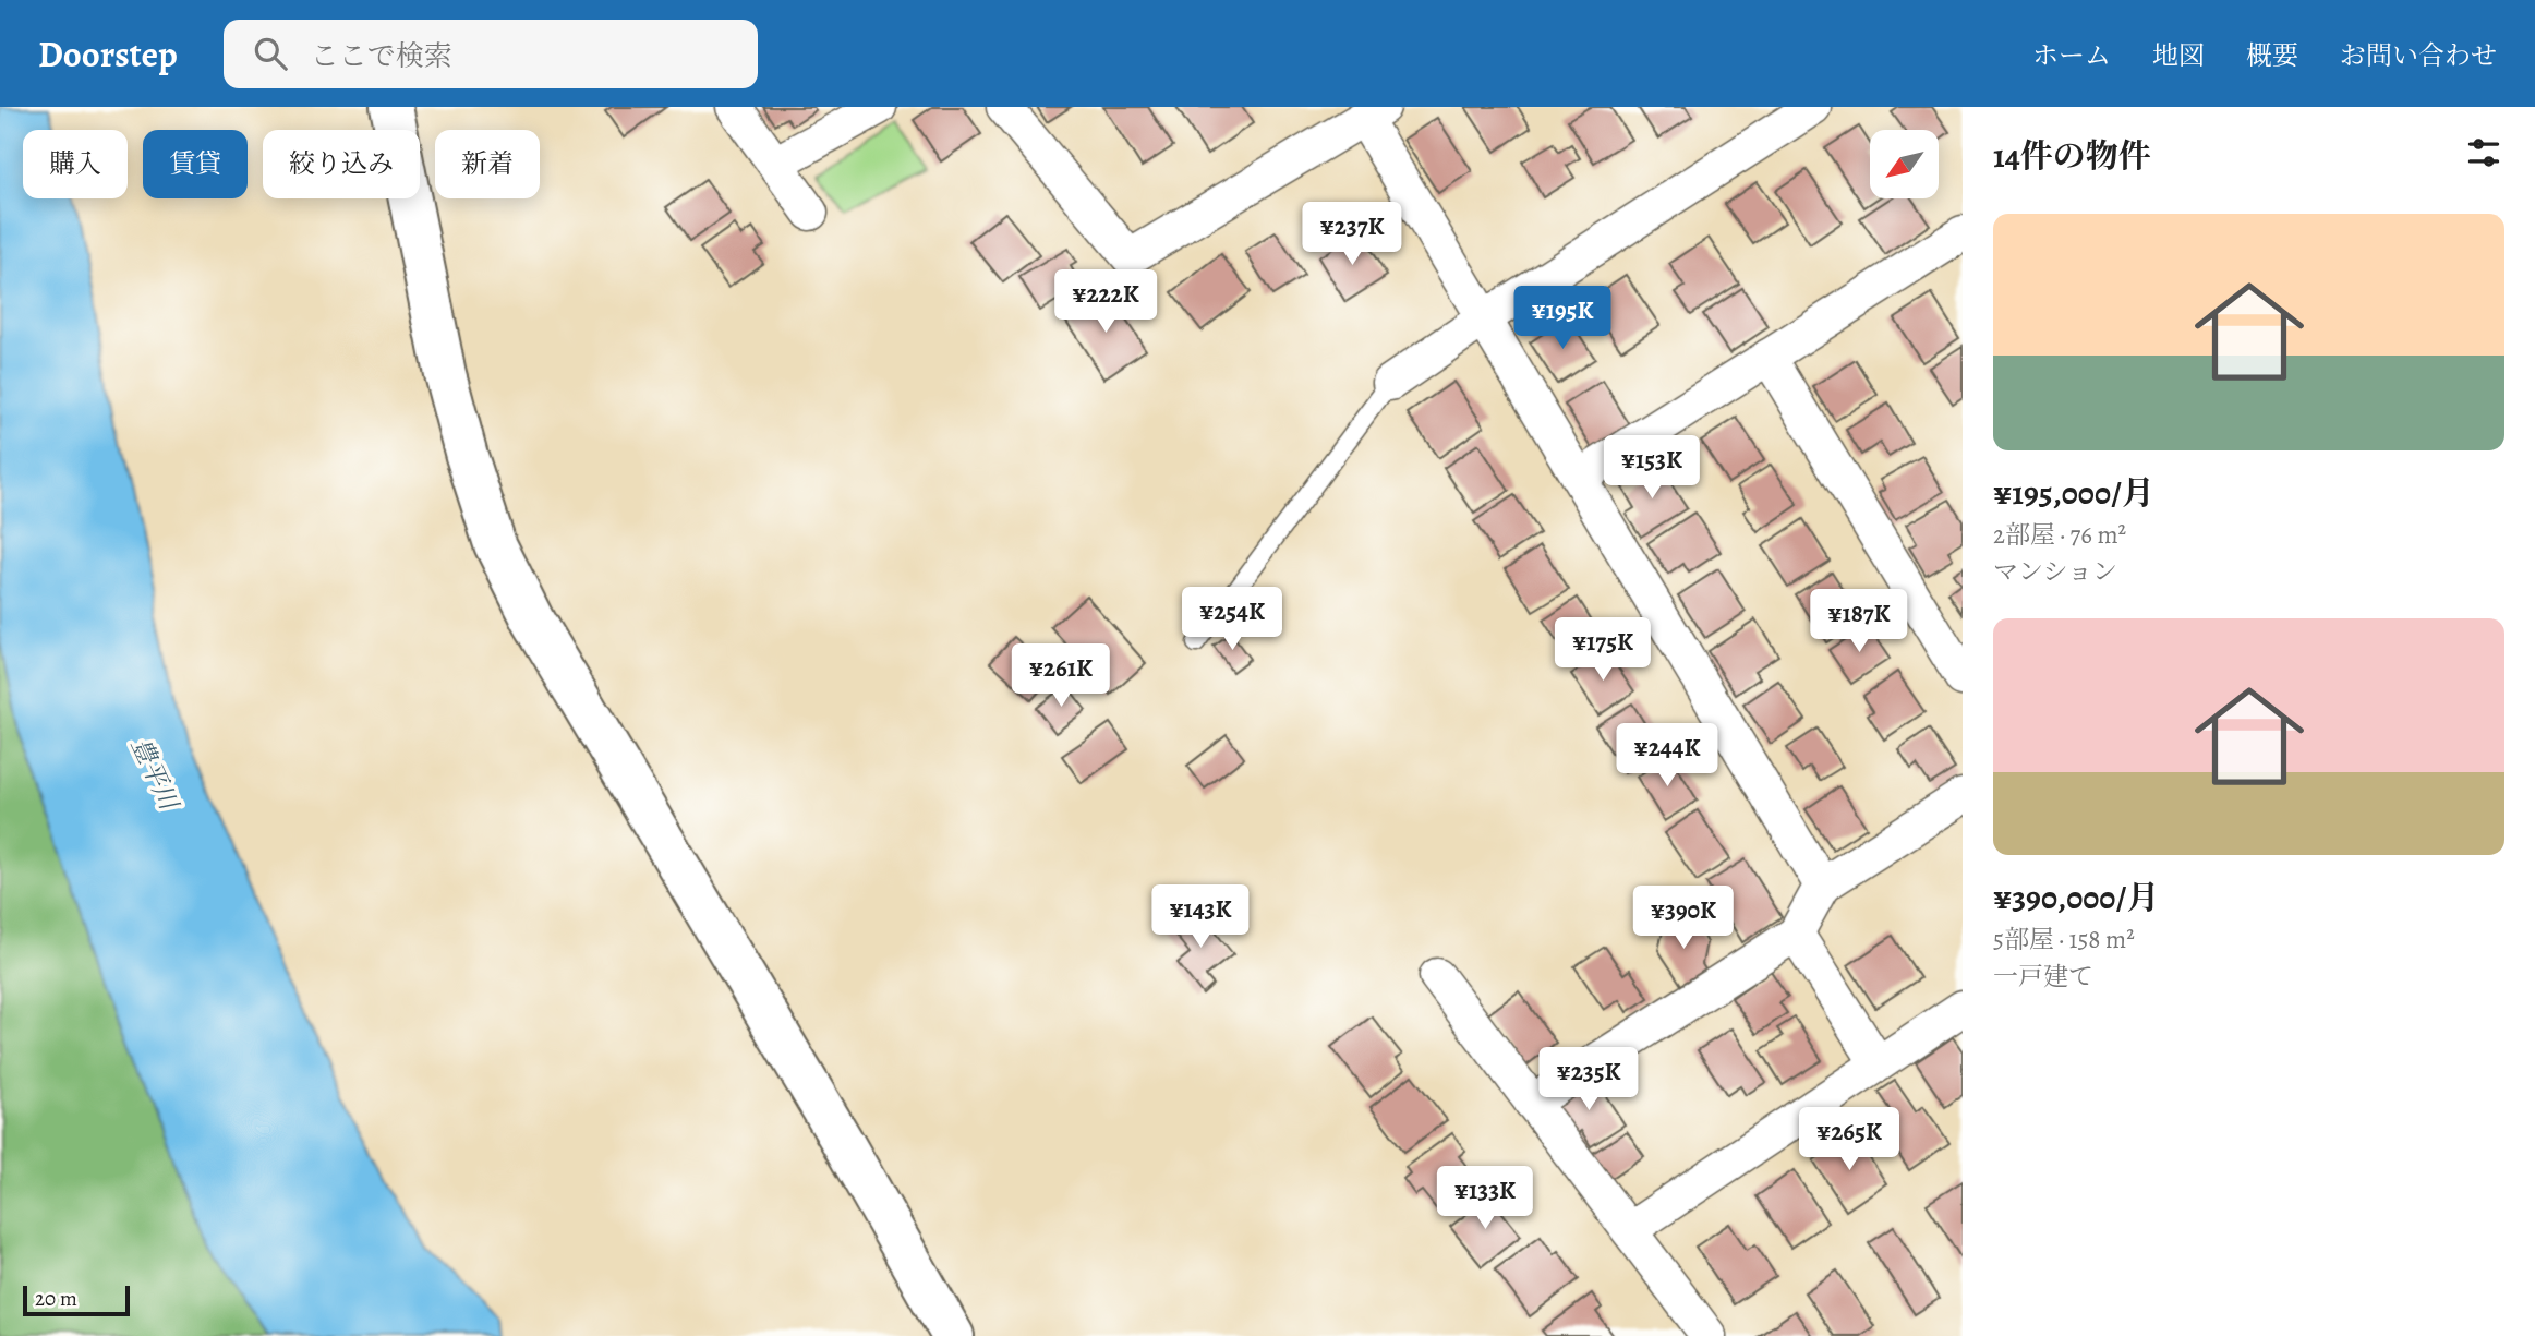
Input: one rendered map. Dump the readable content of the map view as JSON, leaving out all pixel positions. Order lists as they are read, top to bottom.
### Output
{
  "water": ["豊平川"],
  "scale_bar": "20 m",
  "north": "bottom left",
  "page": {
    "header": "Doorstep",
    "search": "ここで検索",
    "nav": [
      "ホーム",
      "地図",
      "概要",
      "お問い合わせ"
    ],
    "heading": "14件の物件",
    "chip": [
      "購入",
      "賃貸",
      "絞り込み",
      "新着"
    ],
    "list": [
      {
        "name": "¥195,000/月",
        "note": "2部屋 · 76 m² · マンション"
      },
      {
        "name": "¥390,000/月",
        "note": "5部屋 · 158 m² · 一戸建て"
      }
    ],
    "price": [
      "¥237K",
      "¥222K",
      "¥195K",
      "¥153K",
      "¥254K",
      "¥187K",
      "¥175K",
      "¥261K",
      "¥244K",
      "¥143K",
      "¥390K",
      "¥235K",
      "¥265K",
      "¥133K"
    ],
    "scale": "20 m"
  }
}
